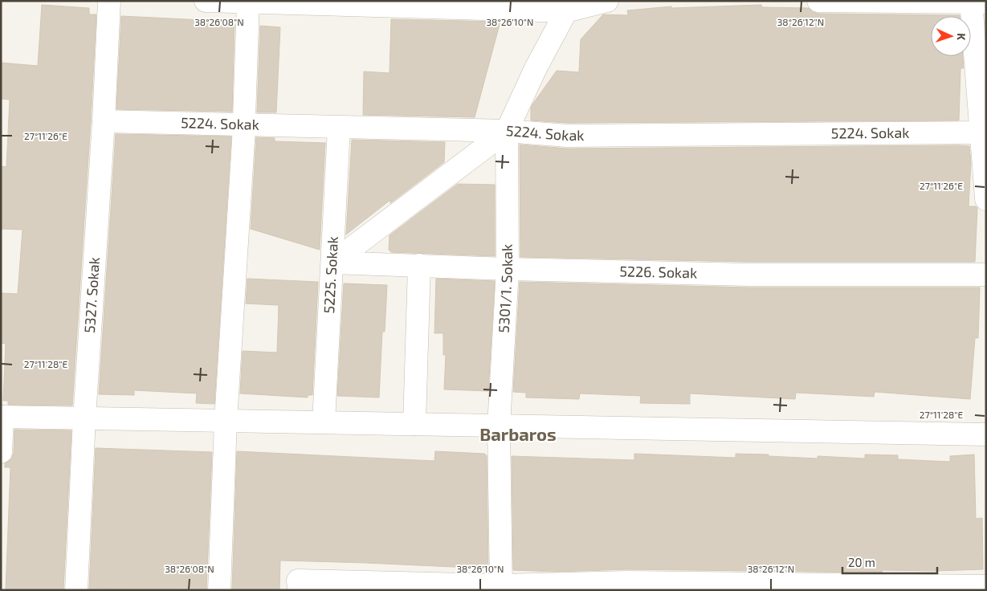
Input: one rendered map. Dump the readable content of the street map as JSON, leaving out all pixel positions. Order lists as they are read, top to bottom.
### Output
{
  "streets": {
    "street": [
      "5224. Sokak",
      "5226. Sokak",
      "5225. Sokak",
      "5301/1. Sokak",
      "5327. Sokak"
    ]
  },
  "crossings": [
    ["5224. Sokak", "5225. Sokak"],
    ["5224. Sokak", "5301/1. Sokak"],
    ["5224. Sokak", "5327. Sokak"],
    ["5226. Sokak", "5225. Sokak"],
    ["5226. Sokak", "5301/1. Sokak"]
  ],
  "districts": ["Barbaros"],
  "scale_bar": "20 m",
  "north": "right",
  "coordinates": [
    "38°26'08\"N",
    "38°26'10\"N",
    "38°26'12\"N",
    "27°11'26\"E",
    "27°11'28\"E"
  ]
}
